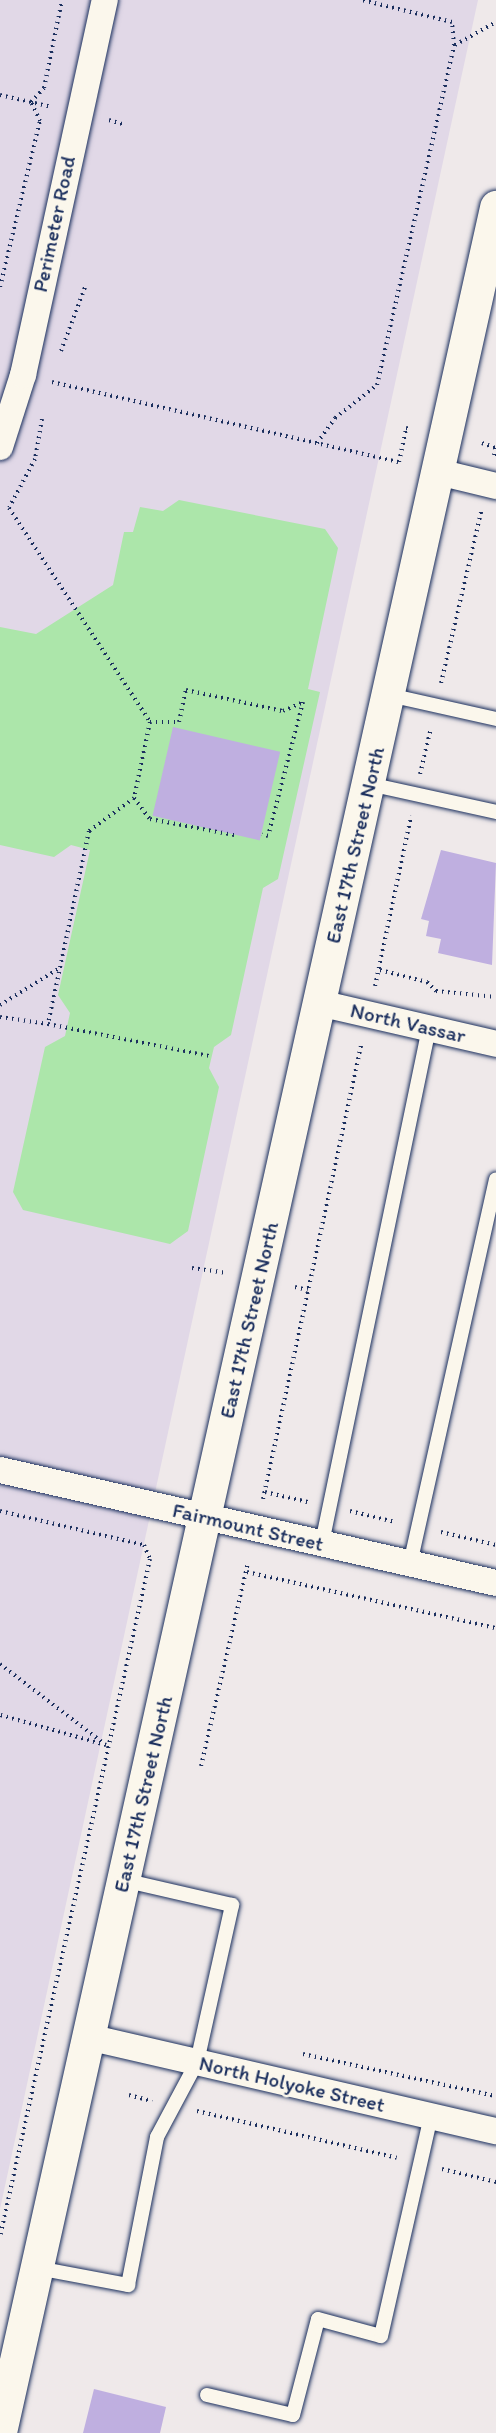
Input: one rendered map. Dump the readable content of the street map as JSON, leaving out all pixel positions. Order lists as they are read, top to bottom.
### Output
{
  "streets": {
    "street": [
      "Perimeter Road",
      "East 17th Street North",
      "North Vassar",
      "Fairmount Street",
      "North Holyoke Street"
    ]
  },
  "crossings": [
    ["East 17th Street North", "North Vassar"],
    ["East 17th Street North", "Fairmount Street"],
    ["East 17th Street North", "North Holyoke Street"]
  ]
}
